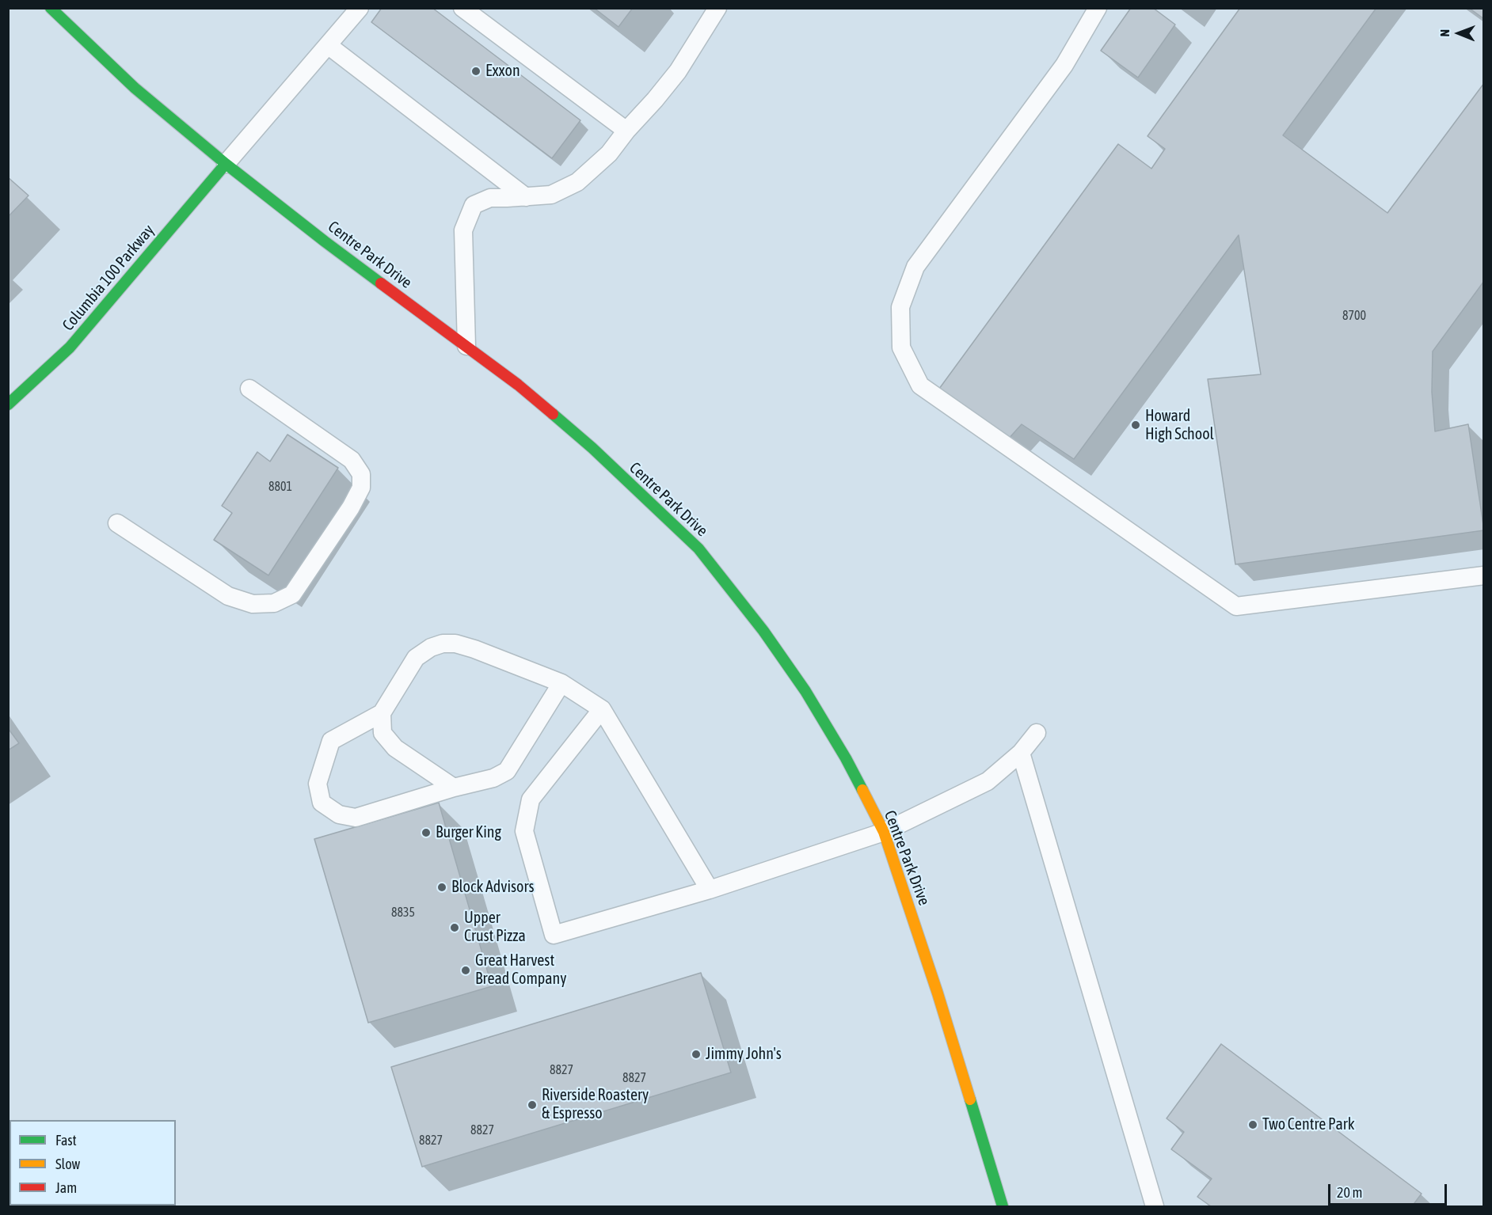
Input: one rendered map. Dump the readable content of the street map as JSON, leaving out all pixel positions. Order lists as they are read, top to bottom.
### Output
{
  "streets": {
    "street": ["Centre Park Drive", "Columbia 100 Parkway"]
  },
  "crossings": [
    ["Centre Park Drive", "Columbia 100 Parkway"]
  ],
  "places": [
    "Exxon",
    "Howard High School",
    "Burger King",
    "Block Advisors",
    "Upper Crust Pizza",
    "Great Harvest Bread Company",
    "Jimmy John's",
    "Riverside Roastery & Espresso",
    "Two Centre Park"
  ],
  "house_numbers": [
    "8700",
    "8801",
    "8835",
    "8827",
    "8827",
    "8827",
    "8827"
  ],
  "legend": ["Fast", "Slow", "Jam"],
  "scale_bar": "20 m",
  "north": "left"
}
